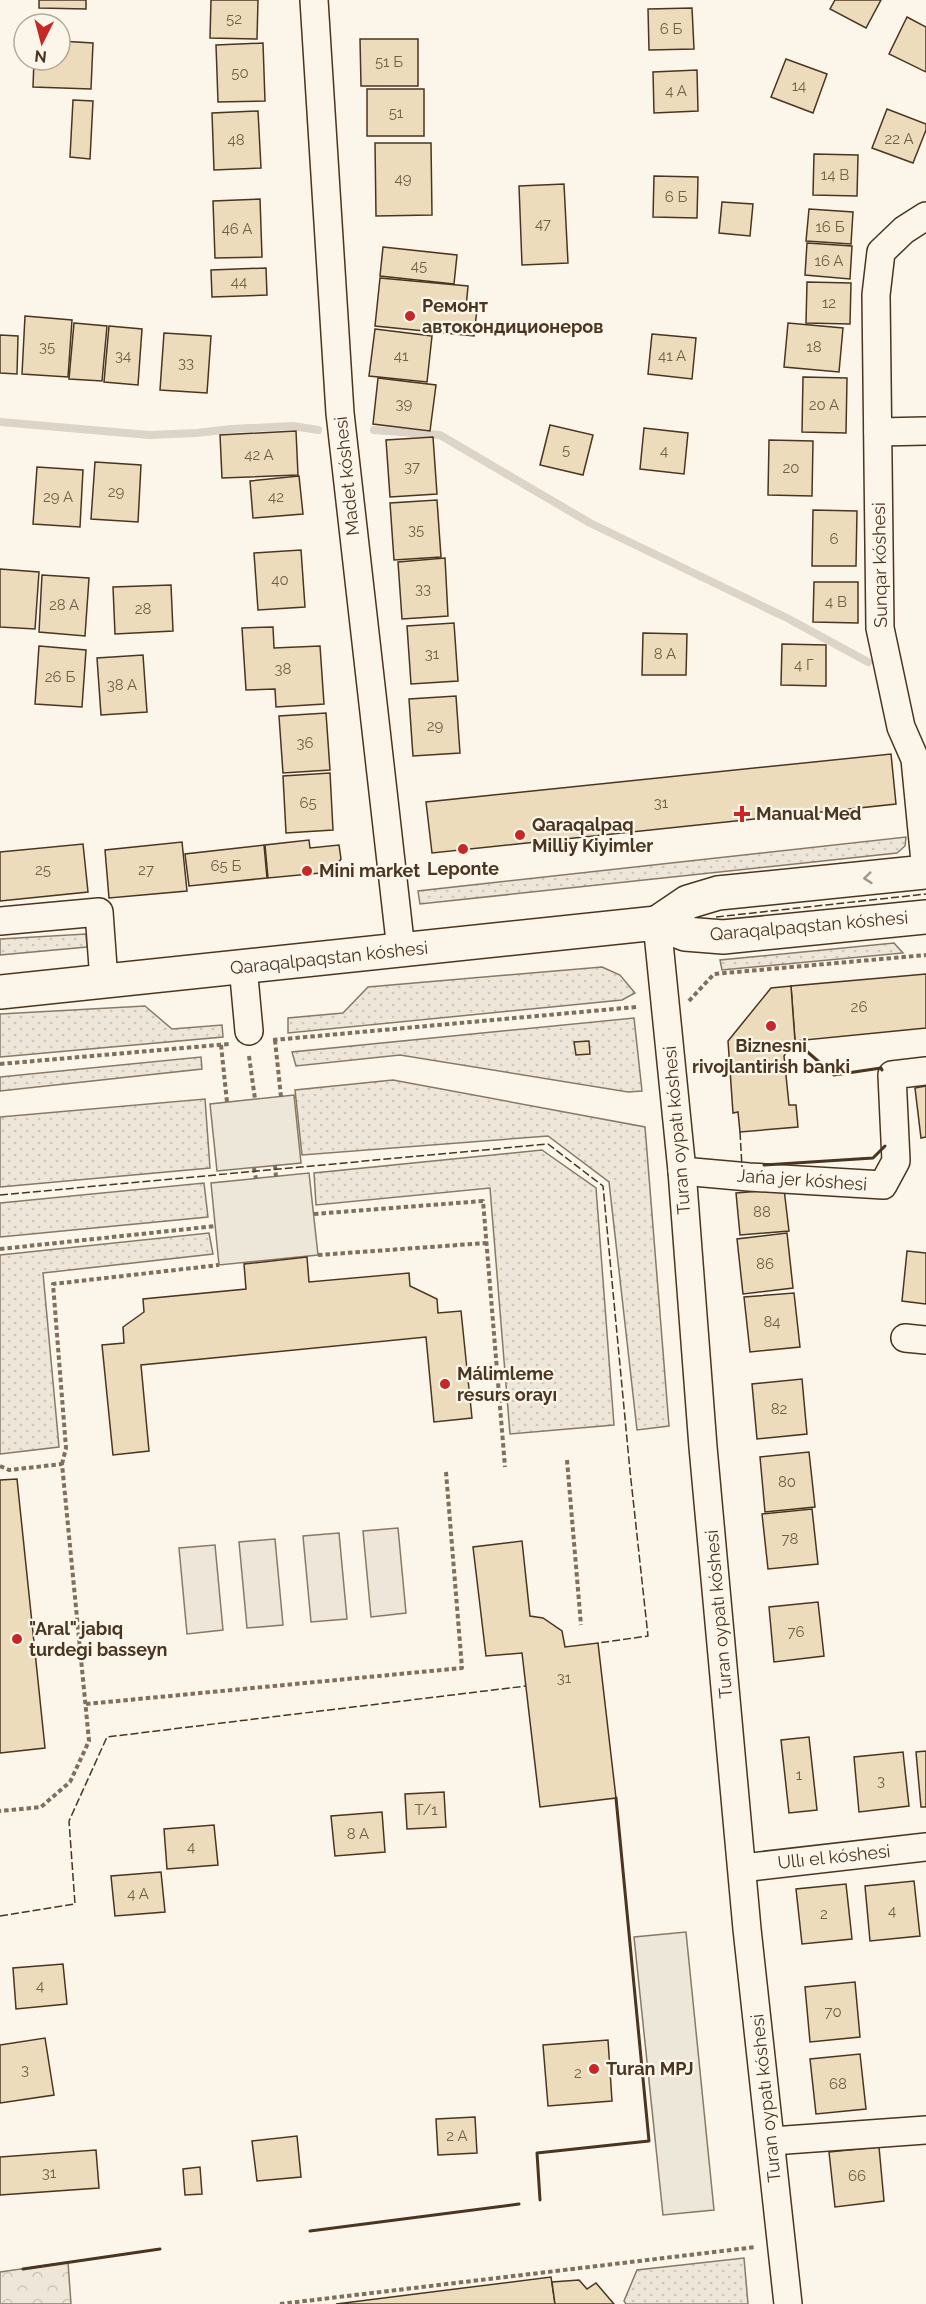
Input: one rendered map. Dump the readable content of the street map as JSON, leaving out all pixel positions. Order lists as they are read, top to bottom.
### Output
{
  "streets": {
    "main road": ["Qaraqalpaqstan kóshesi"],
    "street": [
      "Madet kóshesi",
      "Sunqar kóshesi",
      "Turan oypatı kóshesi",
      "Jańa jer kóshesi",
      "Ullı el kóshesi"
    ]
  },
  "crossings": [
    ["Madet kóshesi", "Qaraqalpaqstan kóshesi"],
    ["Sunqar kóshesi", "Qaraqalpaqstan kóshesi"],
    ["Qaraqalpaqstan kóshesi", "Turan oypatı kóshesi"],
    ["Turan oypatı kóshesi", "Jańa jer kóshesi"],
    ["Turan oypatı kóshesi", "Ullı el kóshesi"]
  ],
  "places": {
    "other": [
      "Ремонт автокондиционеров",
      "Qaraqalpaq Milliy Kiyimler",
      "Leponte",
      "Mini market",
      "Biznesni rivojlantirish banki",
      "Málimleme resurs orayı",
      "\"Aral\" jabıq turdegi basseyn",
      "Turan MPJ"
    ],
    "health": ["Manual Med"]
  },
  "house_numbers": [
    "52",
    "6 Б",
    "51 Б",
    "50",
    "14",
    "4 А",
    "51",
    "22 А",
    "48",
    "14 В",
    "49",
    "6 Б",
    "47",
    "16 Б",
    "46 А",
    "16 А",
    "45",
    "44",
    "12",
    "35",
    "18",
    "34",
    "41",
    "41 А",
    "33",
    "39",
    "20 А",
    "5",
    "4",
    "42 А",
    "37",
    "20",
    "29",
    "29 А",
    "42",
    "35",
    "6",
    "40",
    "33",
    "4 В",
    "28 А",
    "28",
    "31",
    "8 А",
    "4 Г",
    "38",
    "26 Б",
    "38 А",
    "29",
    "36",
    "65",
    "31",
    "65 Б",
    "25",
    "27",
    "26",
    "88",
    "86",
    "84",
    "82",
    "80",
    "78",
    "76",
    "31",
    "1",
    "3",
    "Т/1",
    "8 А",
    "4",
    "4 А",
    "4",
    "2",
    "4",
    "70",
    "3",
    "2",
    "68",
    "2 А",
    "31",
    "66"
  ],
  "north": "bottom"
}
